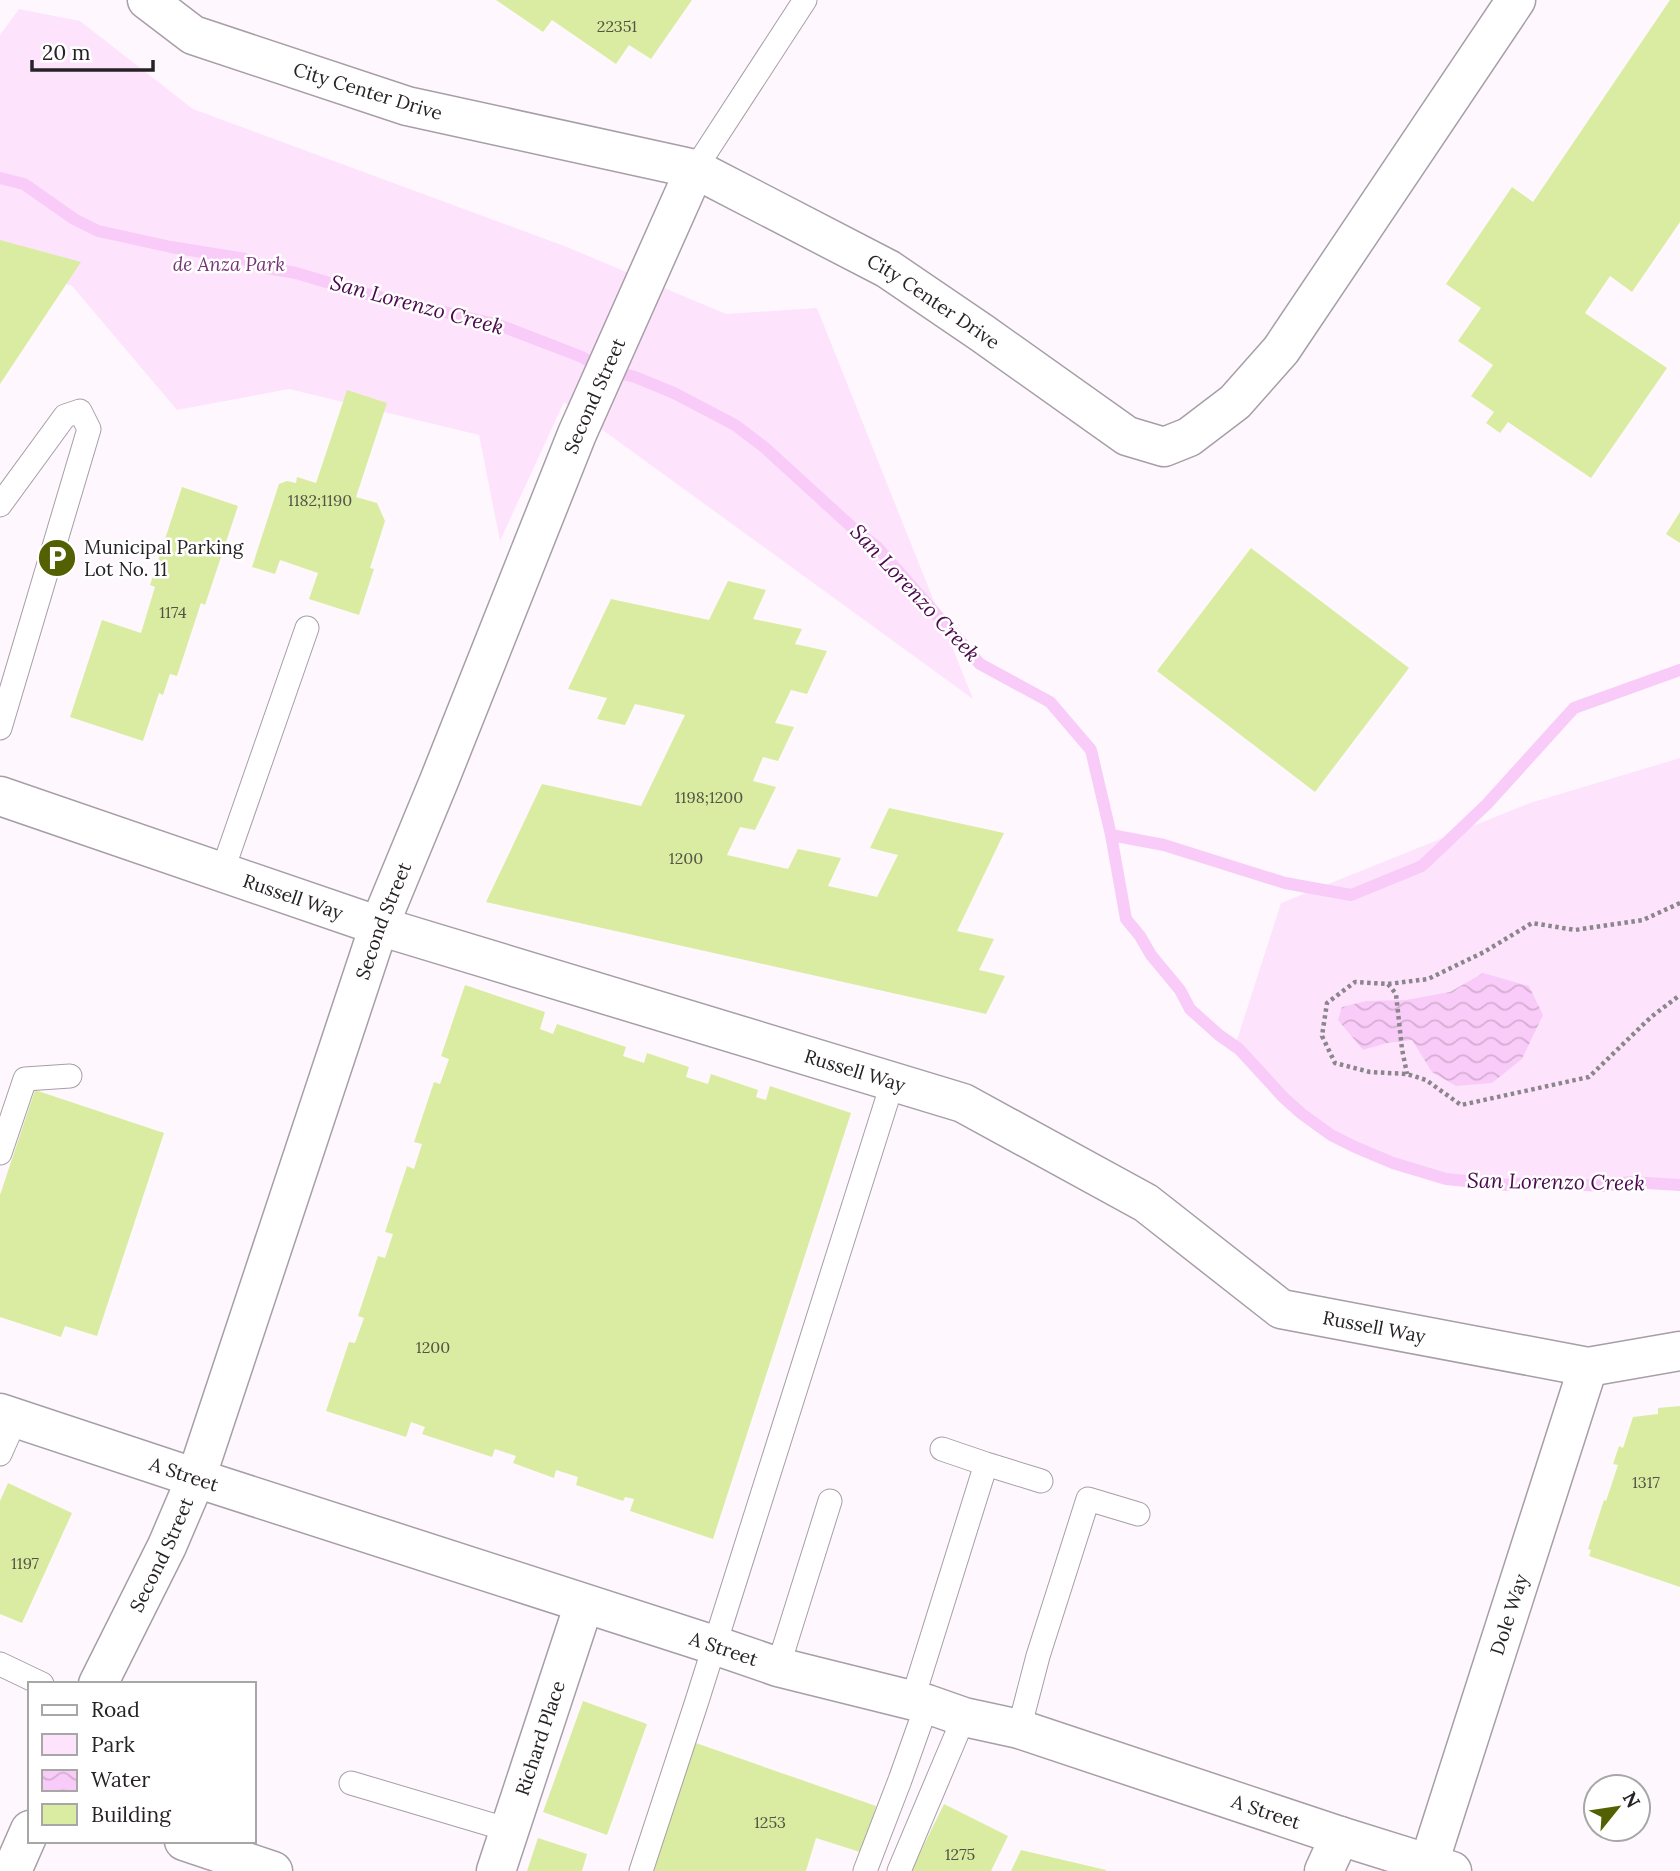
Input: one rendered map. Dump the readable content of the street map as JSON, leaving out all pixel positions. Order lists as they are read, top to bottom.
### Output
{
  "streets": {
    "street": [
      "City Center Drive",
      "Second Street",
      "Russell Way",
      "A Street",
      "Dole Way",
      "Richard Place"
    ]
  },
  "crossings": [
    ["City Center Drive", "Second Street"],
    ["Second Street", "Russell Way"],
    ["Second Street", "A Street"],
    ["Russell Way", "Dole Way"],
    ["A Street", "Dole Way"],
    ["A Street", "Richard Place"]
  ],
  "water": ["San Lorenzo Creek"],
  "parks": ["de Anza Park"],
  "places": {
    "parking": ["Municipal Parking Lot No. 11"]
  },
  "house_numbers": [
    "22351",
    "1182;1190",
    "1174",
    "1198;1200",
    "1200",
    "1200",
    "1317",
    "1197",
    "1253",
    "1275"
  ],
  "legend": [
    "Road",
    "Park",
    "Water",
    "Building"
  ],
  "scale_bar": "20 m",
  "north": "top right"
}
